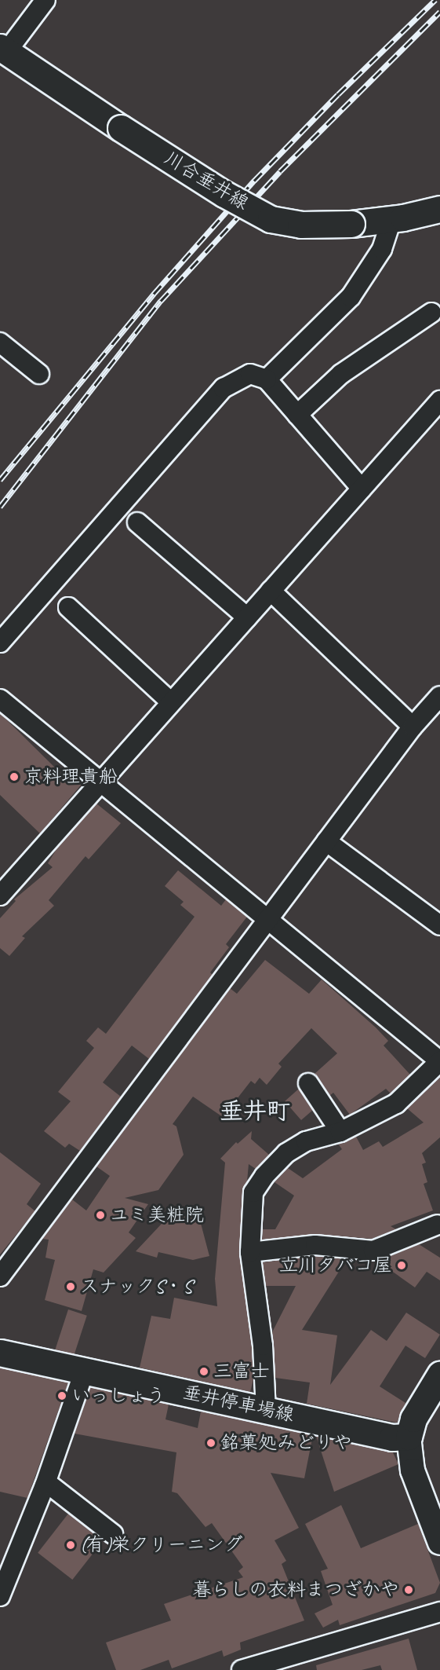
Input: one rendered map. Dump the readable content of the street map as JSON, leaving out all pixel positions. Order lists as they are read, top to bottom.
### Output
{
  "streets": {
    "main road": ["川合垂井線", "垂井停車場線"]
  },
  "districts": ["垂井町"],
  "places": [
    "京料理貴船",
    "ユミ美粧院",
    "立川タバコ屋",
    "スナックS・S",
    "三富士",
    "いっしょう",
    "銘菓処みどりや",
    "(有)栄クリーニング",
    "暮らしの衣料まつざかや"
  ]
}
